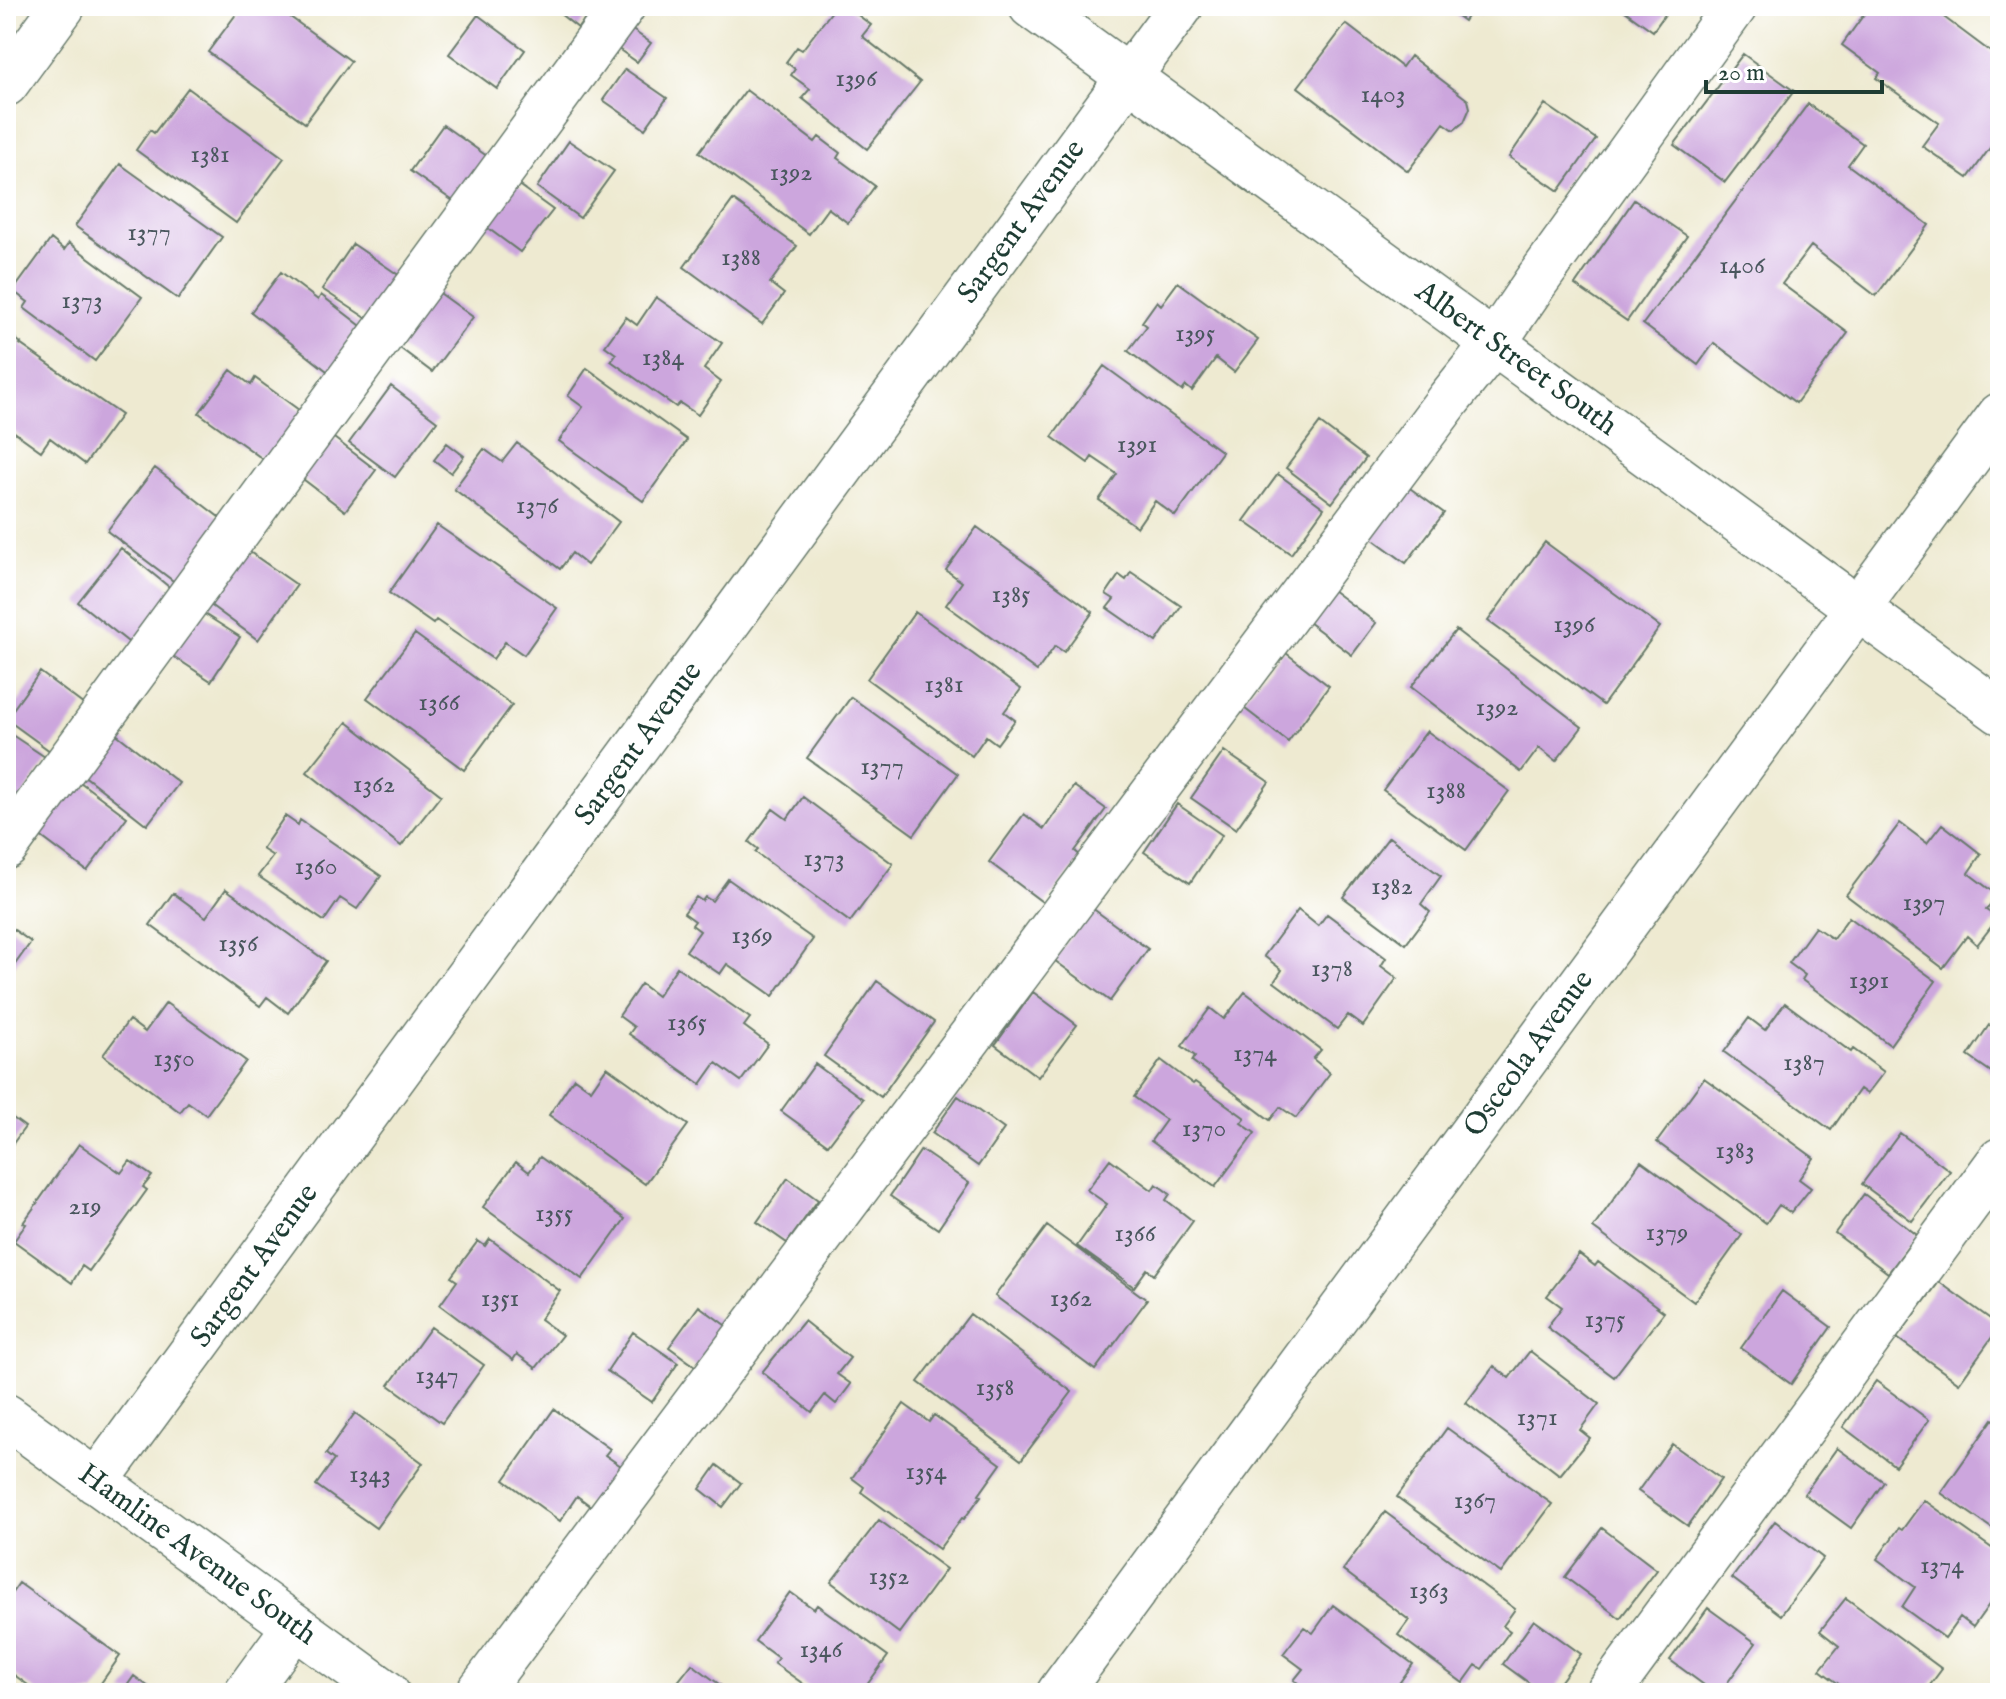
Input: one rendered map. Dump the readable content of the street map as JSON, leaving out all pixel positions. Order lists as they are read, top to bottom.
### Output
{
  "streets": {
    "street": [
      "Sargent Avenue",
      "Albert Street South",
      "Osceola Avenue",
      "Hamline Avenue South"
    ]
  },
  "crossings": [
    ["Sargent Avenue", "Albert Street South"],
    ["Sargent Avenue", "Hamline Avenue South"],
    ["Albert Street South", "Osceola Avenue"]
  ],
  "house_numbers": [
    "1396",
    "1403",
    "1381",
    "1392",
    "1377",
    "1388",
    "1406",
    "1373",
    "1395",
    "1384",
    "1391",
    "1376",
    "1385",
    "1396",
    "1381",
    "1366",
    "1392",
    "1377",
    "1362",
    "1388",
    "1373",
    "1360",
    "1382",
    "1397",
    "1369",
    "1356",
    "1378",
    "1391",
    "1365",
    "1374",
    "1350",
    "1387",
    "1370",
    "1383",
    "219",
    "1355",
    "1379",
    "1366",
    "1351",
    "1362",
    "1375",
    "1347",
    "1358",
    "1371",
    "1354",
    "1343",
    "1367",
    "1374",
    "1352",
    "1363",
    "1346"
  ],
  "scale_bar": "20 m"
}
